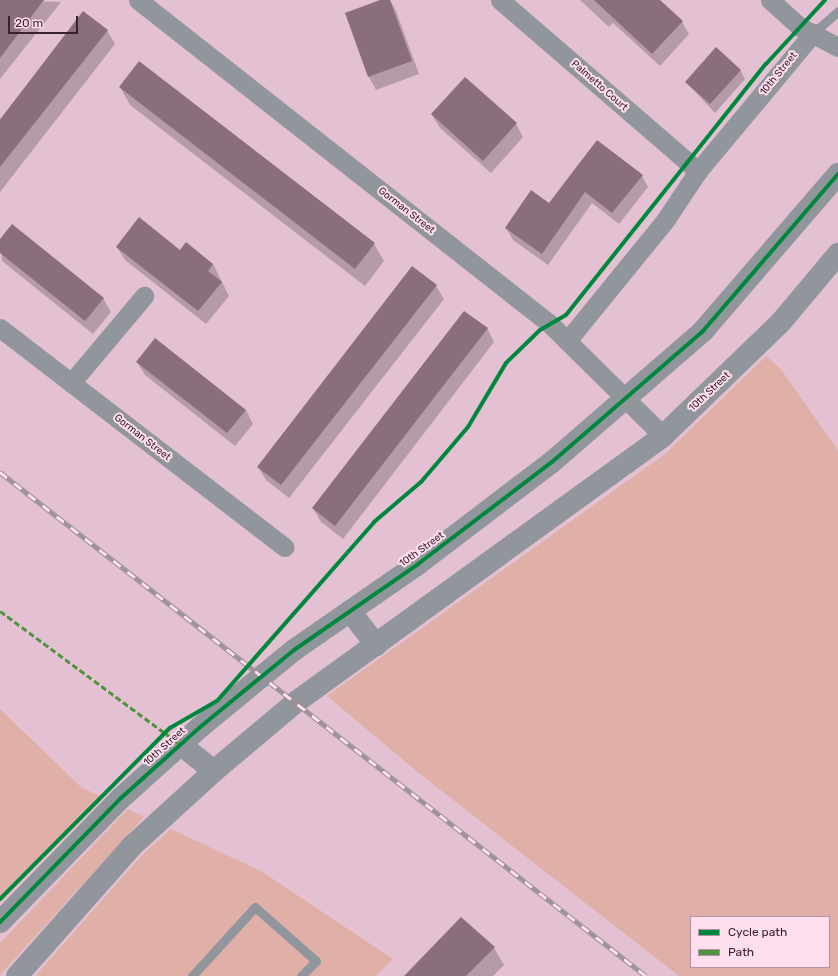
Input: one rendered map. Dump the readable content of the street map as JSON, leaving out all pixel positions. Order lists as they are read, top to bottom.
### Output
{
  "streets": {
    "street": ["10th Street", "Palmetto Court", "Gorman Street"]
  },
  "crossings": [
    ["10th Street", "Palmetto Court"],
    ["10th Street", "Gorman Street"]
  ],
  "legend": ["Cycle path", "Path"],
  "scale_bar": "20 m"
}
